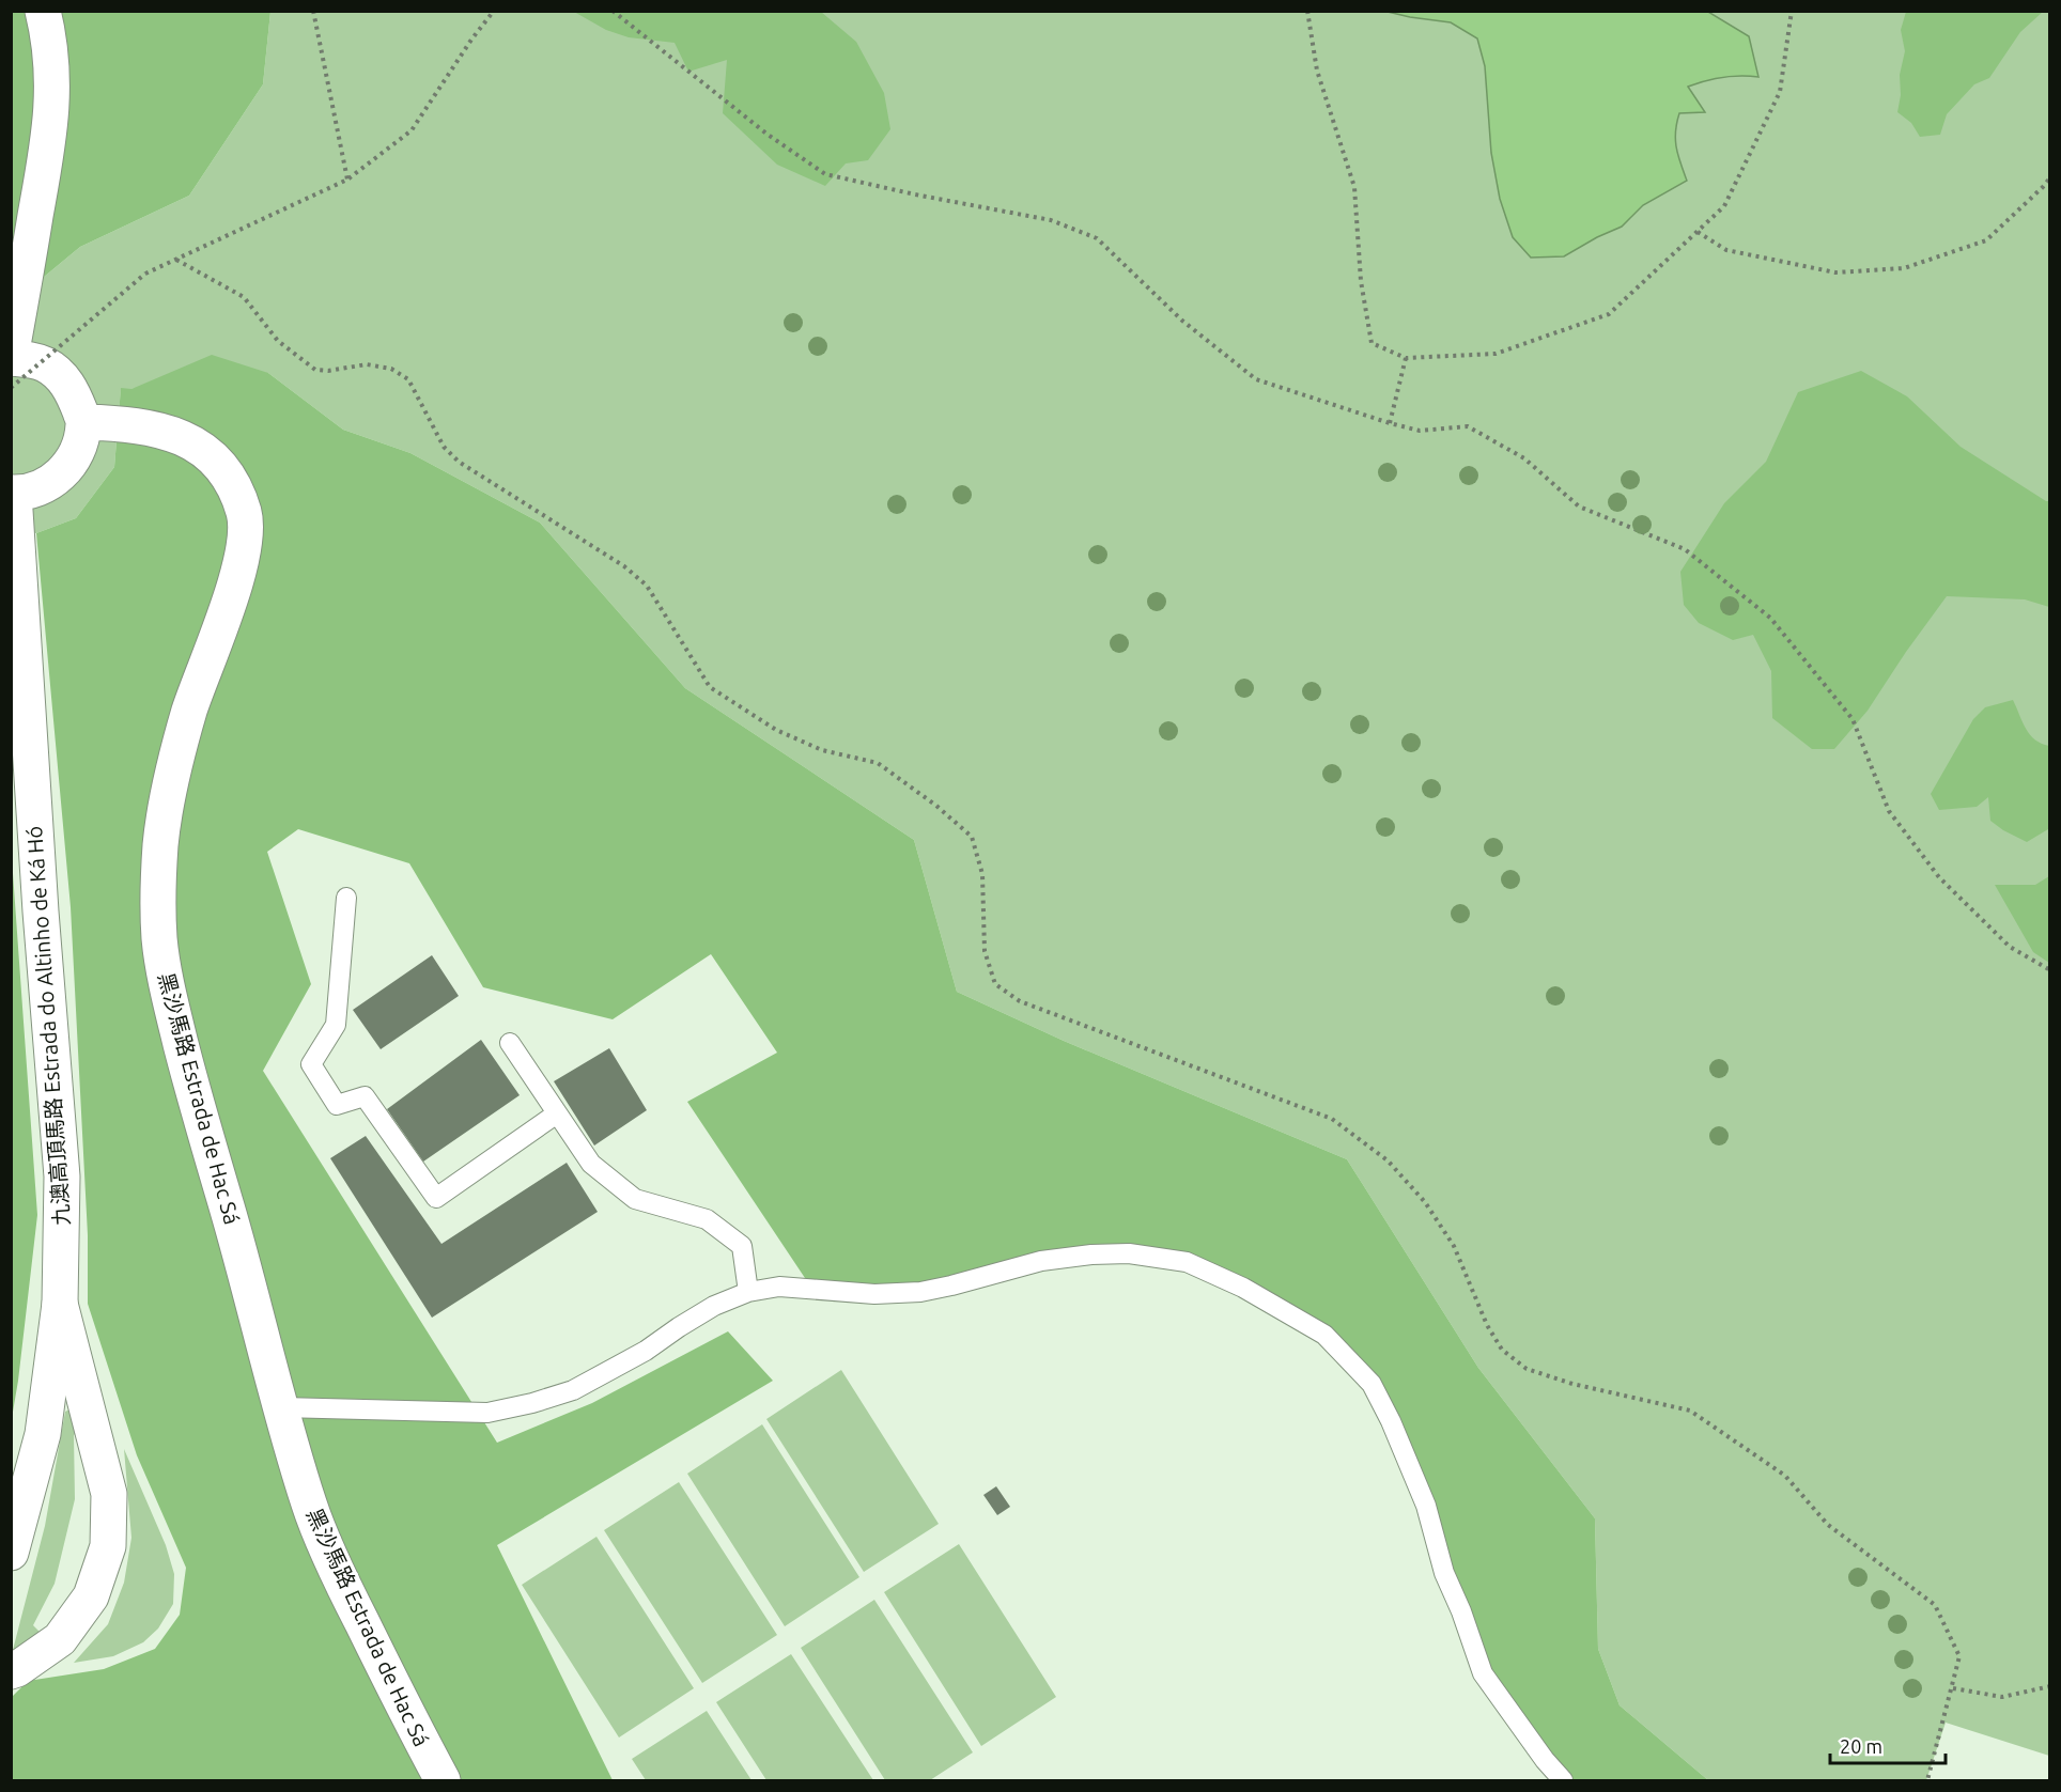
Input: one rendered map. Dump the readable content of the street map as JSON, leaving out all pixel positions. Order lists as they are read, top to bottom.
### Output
{
  "streets": {
    "main road": ["九澳高頂馬路 Estrada do Altinho de Ká Hó", "黑沙馬路 Estrada de Hac Sá"]
  },
  "scale_bar": "20 m"
}
